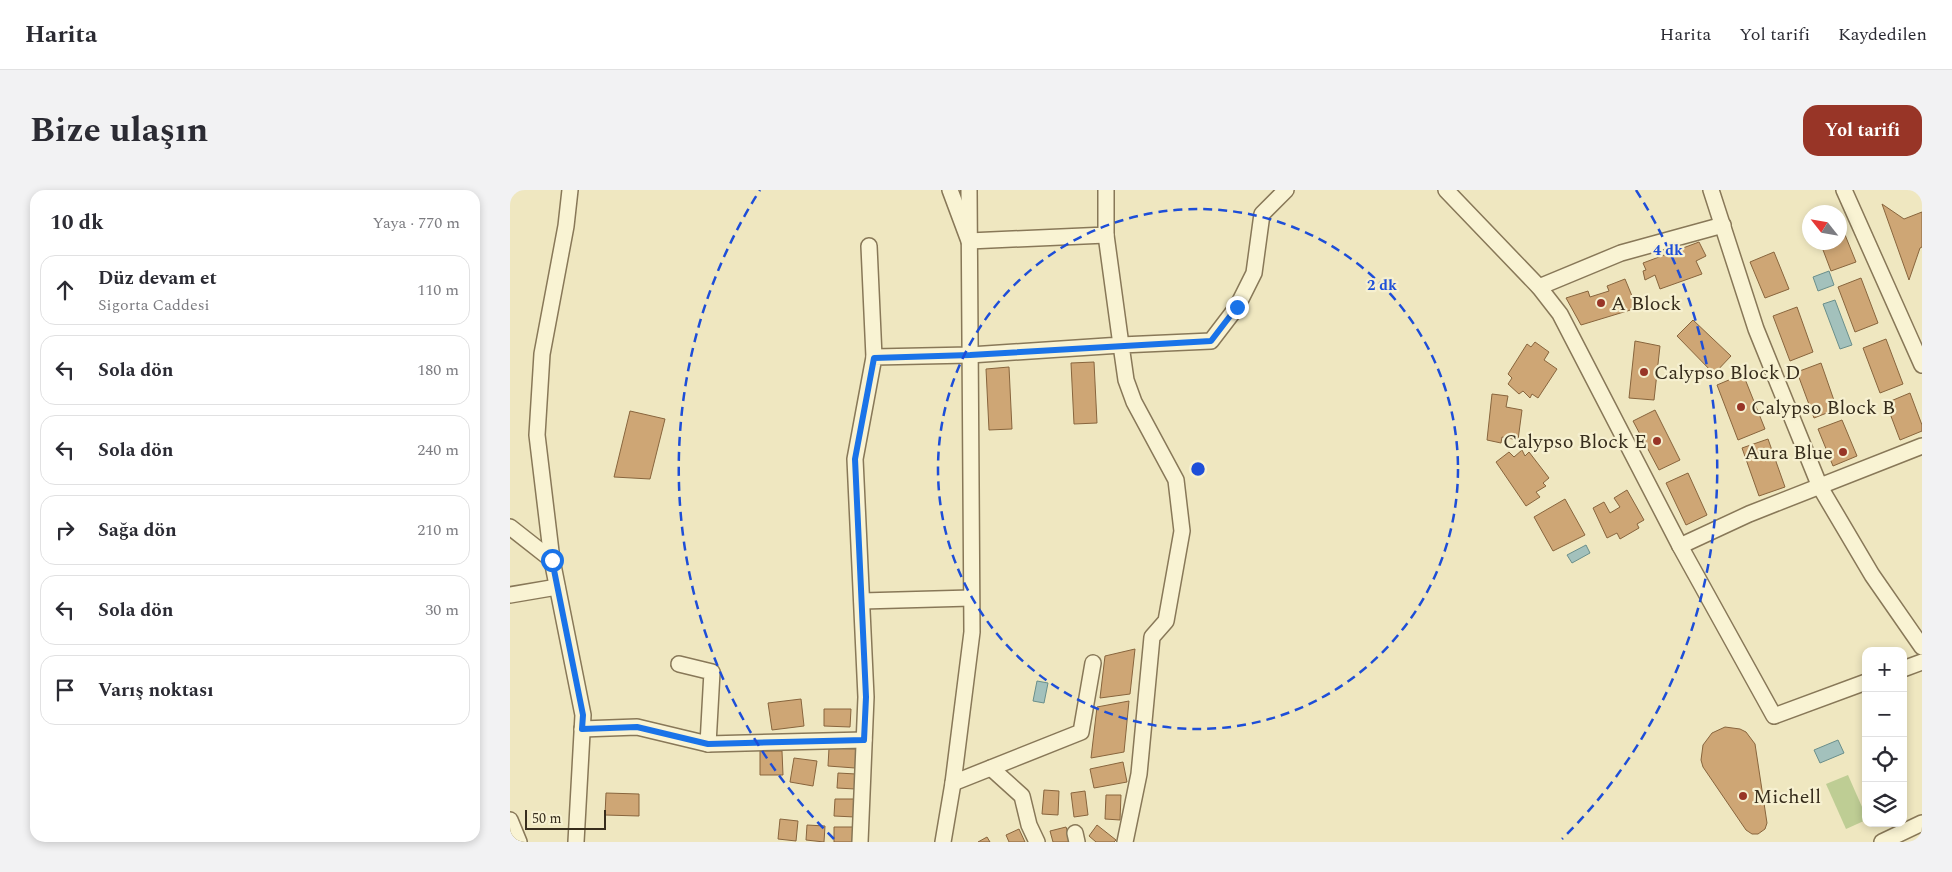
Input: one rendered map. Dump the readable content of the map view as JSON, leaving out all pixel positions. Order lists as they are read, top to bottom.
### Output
{
  "places": [
    "A Block",
    "Calypso Block D",
    "Calypso Block B",
    "Calypso Block E",
    "Aura Blue",
    "Michell"
  ],
  "scale_bar": "50 m",
  "north": "top left",
  "page": {
    "header": "Harita",
    "nav": ["Harita", "Yol tarifi", "Kaydedilen"],
    "title": "Bize ulaşın",
    "buttons": "Yol tarifi",
    "heading": ["10 dk", "Yaya · 770 m"],
    "list": [
      ["Düz devam et", "Sigorta Caddesi", "110 m"],
      ["Sola dön", "180 m"],
      ["Sola dön", "240 m"],
      ["Sağa dön", "210 m"],
      ["Sola dön", "30 m"],
      "Varış noktası"
    ],
    "map_buttons": ["+", "−"],
    "scale": "50 m"
  },
  "rings": ["4 dk", "2 dk"]
}
